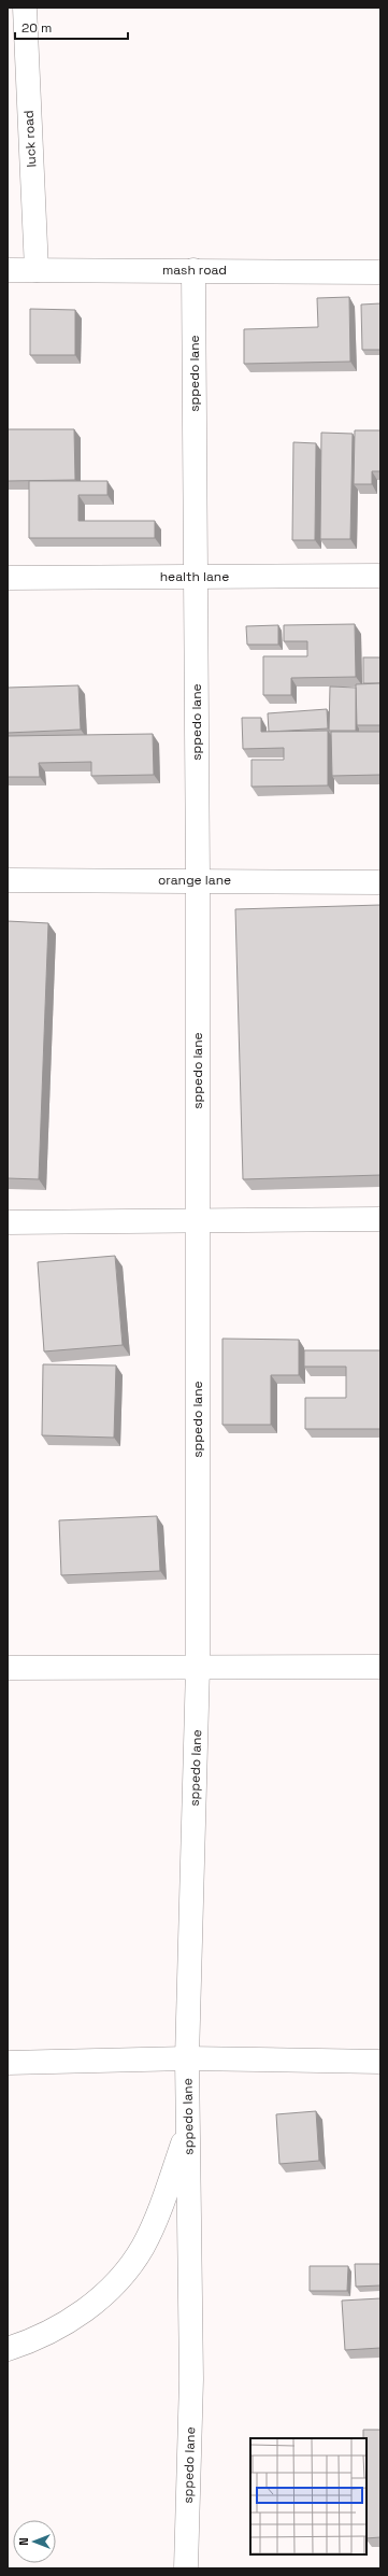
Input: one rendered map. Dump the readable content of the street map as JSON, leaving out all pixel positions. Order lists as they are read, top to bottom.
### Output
{
  "streets": {
    "street": [
      "luck road",
      "mash road",
      "sppedo lane",
      "health lane",
      "orange lane"
    ]
  },
  "crossings": [
    ["luck road", "mash road"],
    ["mash road", "sppedo lane"],
    ["sppedo lane", "health lane"],
    ["sppedo lane", "orange lane"]
  ],
  "scale_bar": "20 m",
  "north": "left"
}
